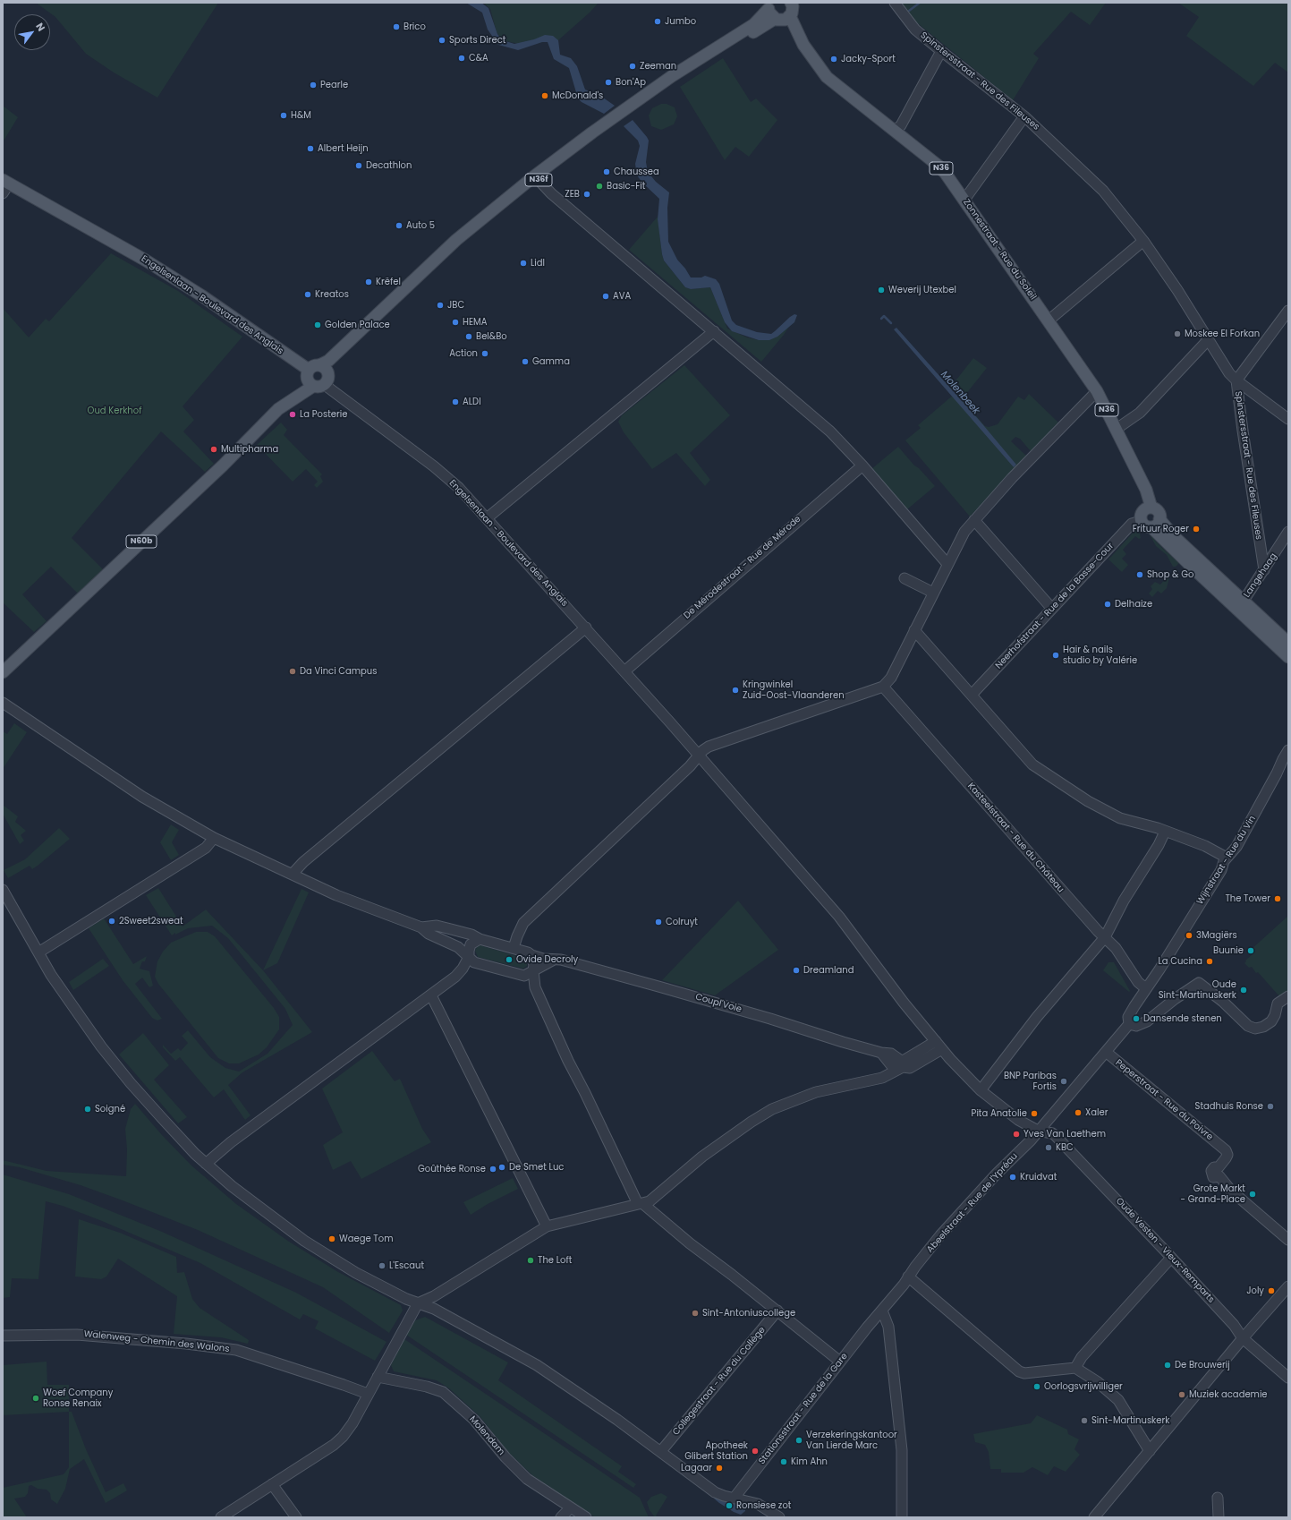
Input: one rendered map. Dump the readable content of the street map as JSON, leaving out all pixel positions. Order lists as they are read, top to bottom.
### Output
{
  "streets": {
    "main road": [
      "N36",
      "N36f",
      "Zonnestraat - Rue du Soleil",
      "Engelsenlaan - Boulevard des Anglais",
      "N60b"
    ],
    "street": [
      "Spinstersstraat - Rue des Fileuses",
      "De Mérodestraat - Rue de Mérode",
      "Langehaag",
      "Neerhofstraat - Rue de la Basse-Cour",
      "Kasteelstraat - Rue du Château",
      "Wijnstraat - Rue du Vin",
      "Coupl'Voie",
      "Peperstraat - Rue du Poivre",
      "Abeelstraat - Rue de l'Ypréau",
      "Oude Vesten - Vieux-Remparts",
      "Walenweg - Chemin des Walons",
      "Collegestraat - Rue du Collège",
      "Stationsstraat - Rue de la Gare",
      "Molendam"
    ]
  },
  "crossings": [
    ["Spinstersstraat - Rue des Fileuses", "Langehaag"],
    ["N36", "Zonnestraat - Rue du Soleil"],
    ["N36", "Langehaag"],
    ["N36", "Neerhofstraat - Rue de la Basse-Cour"],
    ["N36f", "Zonnestraat - Rue du Soleil"],
    ["N36f", "Engelsenlaan - Boulevard des Anglais"],
    ["N36f", "N60b"],
    ["Zonnestraat - Rue du Soleil", "Neerhofstraat - Rue de la Basse-Cour"],
    ["Engelsenlaan - Boulevard des Anglais", "N60b"],
    ["Engelsenlaan - Boulevard des Anglais", "De Mérodestraat - Rue de Mérode"],
    ["Engelsenlaan - Boulevard des Anglais", "Oude Vesten - Vieux-Remparts"],
    ["Kasteelstraat - Rue du Château", "Wijnstraat - Rue du Vin"],
    ["Wijnstraat - Rue du Vin", "Abeelstraat - Rue de l'Ypréau"],
    ["Peperstraat - Rue du Poivre", "Abeelstraat - Rue de l'Ypréau"],
    ["Abeelstraat - Rue de l'Ypréau", "Oude Vesten - Vieux-Remparts"],
    ["Abeelstraat - Rue de l'Ypréau", "Stationsstraat - Rue de la Gare"]
  ],
  "water": ["Molenbeek"],
  "parks": ["Oud Kerkhof"],
  "places": [
    "Jumbo",
    "Brico",
    "Sports Direct",
    "C&A",
    "Jacky-Sport",
    "Zeeman",
    "Bon'Ap",
    "Pearle",
    "McDonald's",
    "H&M",
    "Albert Heijn",
    "Decathlon",
    "Chaussea",
    "Basic-Fit",
    "ZEB",
    "Auto 5",
    "Lidl",
    "Krëfel",
    "Weverij Utexbel",
    "Kreatos",
    "AVA",
    "JBC",
    "HEMA",
    "Golden Palace",
    "Moskee El Forkan",
    "Bel&Bo",
    "Action",
    "Gamma",
    "ALDI",
    "La Posterie",
    "Multipharma",
    "Frituur Roger",
    "Shop & Go",
    "Delhaize",
    "Hair & nails studio by Valérie",
    "Da Vinci Campus",
    "Kringwinkel Zuid-Oost-Vlaanderen",
    "The Tower",
    "2Sweet2sweat",
    "Colruyt",
    "3Magiërs",
    "Buunie",
    "Ovide Decroly",
    "La Cucina",
    "Dreamland",
    "Oude Sint-Martinuskerk",
    "Dansende stenen",
    "BNP Paribas Fortis",
    "Stadhuis Ronse",
    "Soigné",
    "Xaler",
    "Pita Anatolie",
    "Yves Van Laethem",
    "KBC",
    "De Smet Luc",
    "Goûthée Ronse",
    "Kruidvat",
    "Grote Markt - Grand-Place",
    "Waege Tom",
    "The Loft",
    "L'Escaut",
    "Joly",
    "Sint-Antoniuscollege",
    "De Brouwerij",
    "Oorlogsvrijwilliger",
    "Muziek academie",
    "Woef Company Ronse Renaix",
    "Sint-Martinuskerk",
    "Verzekeringskantoor Van Lierde Marc",
    "Apotheek Glibert Station",
    "Kim Ahn",
    "Lagaar",
    "Ronsiese zot"
  ],
  "north": "top right"
}
